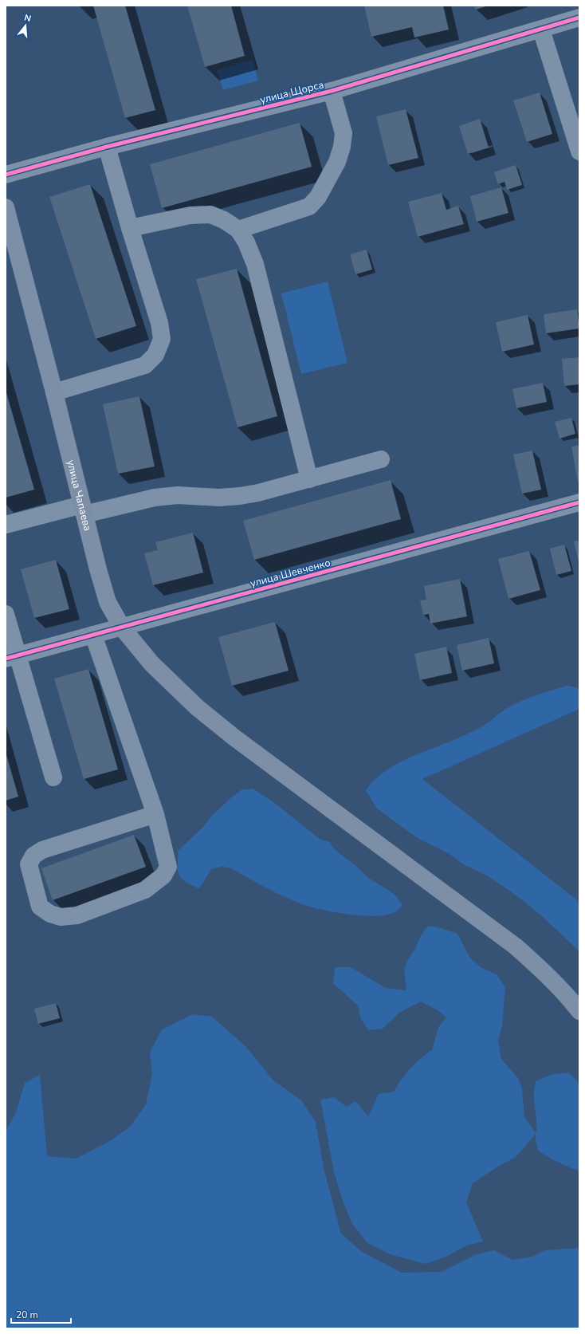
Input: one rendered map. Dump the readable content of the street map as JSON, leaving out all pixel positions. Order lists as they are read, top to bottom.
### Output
{
  "streets": {
    "main road": ["улица Чапаева"],
    "street": ["улица Щорса", "улица Шевченко"]
  },
  "crossings": [
    ["улица Чапаева", "улица Шевченко"]
  ],
  "scale_bar": "20 m",
  "north": "top"
}
